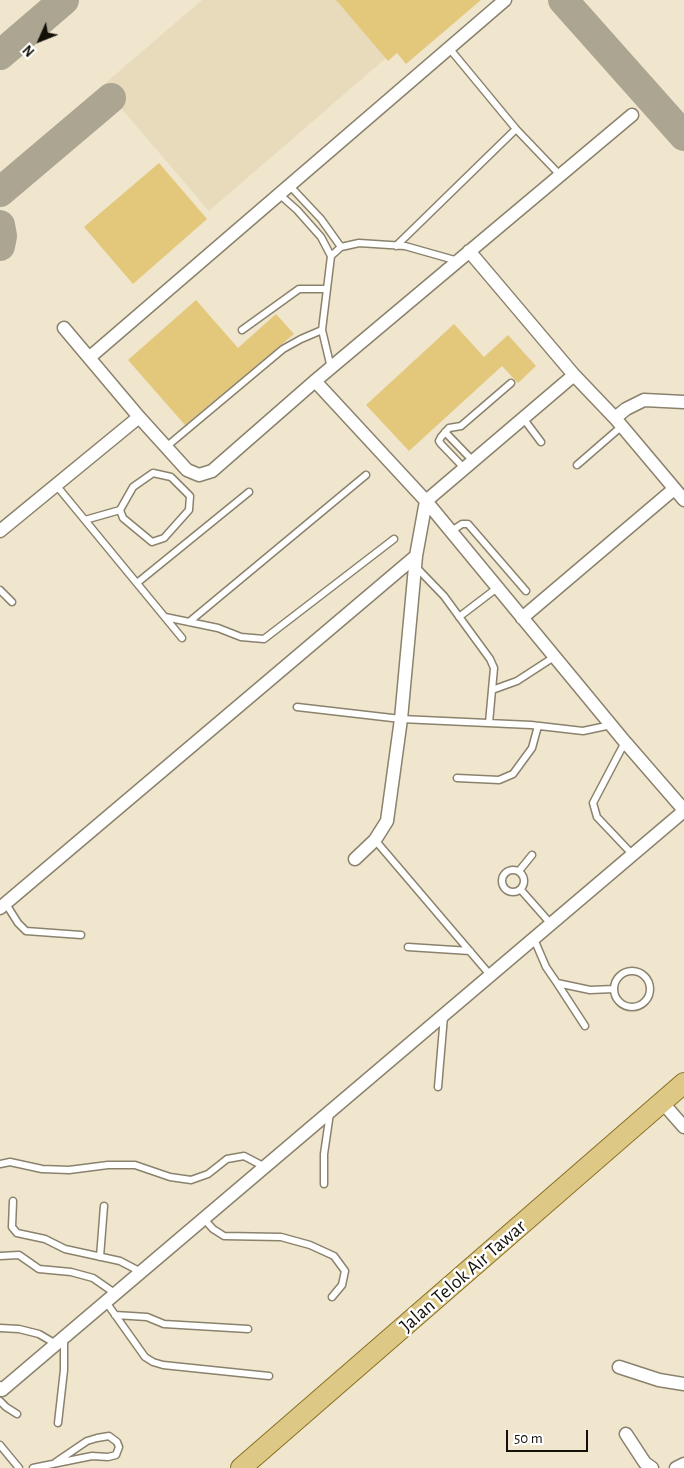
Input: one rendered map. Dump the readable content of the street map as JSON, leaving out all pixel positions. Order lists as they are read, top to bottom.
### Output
{
  "streets": {
    "main road": ["Jalan Telok Air Tawar"]
  },
  "scale_bar": "50 m",
  "north": "bottom left"
}
